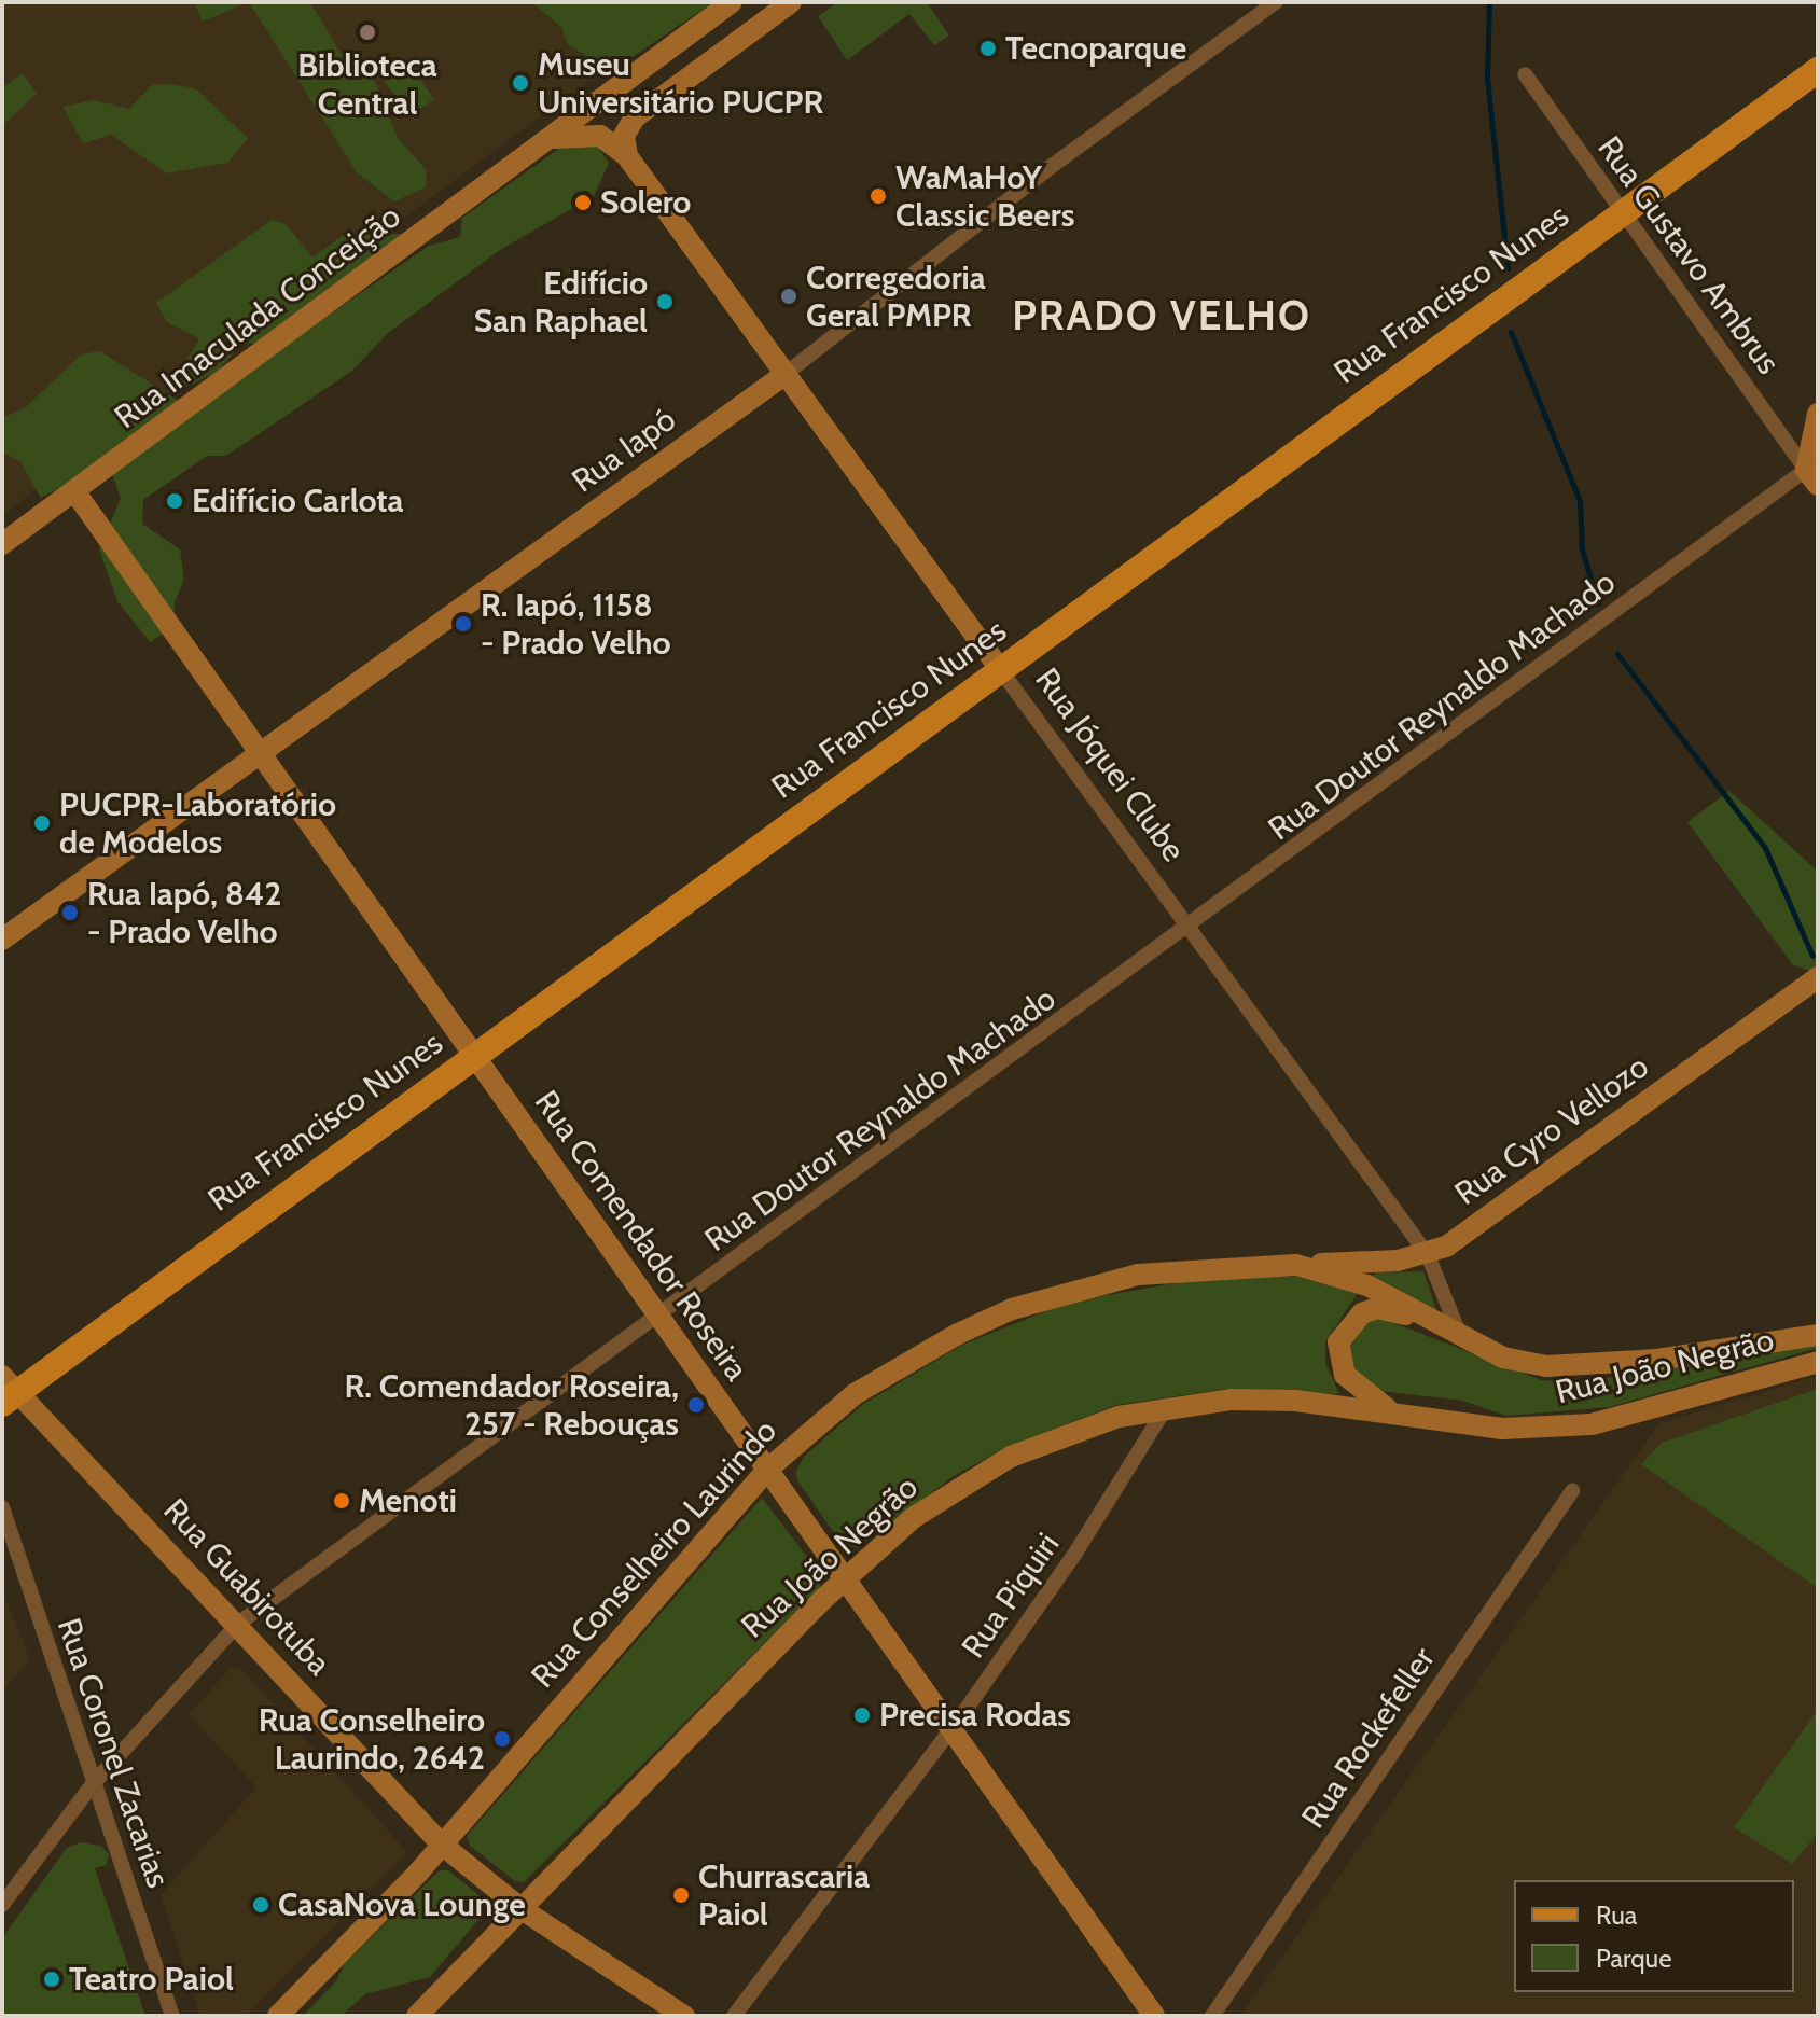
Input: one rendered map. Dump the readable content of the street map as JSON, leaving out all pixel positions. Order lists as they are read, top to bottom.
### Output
{
  "streets": {
    "main road": [
      "Rua Francisco Nunes",
      "Rua Imaculada Conceição",
      "Rua Iapó",
      "Rua Jóquei Clube",
      "Rua Cyro Vellozo",
      "Rua Comendador Roseira",
      "Rua João Negrão",
      "Rua Conselheiro Laurindo",
      "Rua Guabirotuba"
    ],
    "street": [
      "Rua Gustavo Ambrus",
      "Rua Doutor Reynaldo Machado",
      "Rua Piquiri",
      "Rua Rockefeller",
      "Rua Coronel Zacarias"
    ]
  },
  "crossings": [
    ["Rua Gustavo Ambrus", "Rua Francisco Nunes"],
    ["Rua Gustavo Ambrus", "Rua Doutor Reynaldo Machado"],
    ["Rua Francisco Nunes", "Rua Jóquei Clube"],
    ["Rua Francisco Nunes", "Rua Comendador Roseira"],
    ["Rua Francisco Nunes", "Rua Guabirotuba"],
    ["Rua Imaculada Conceição", "Rua Comendador Roseira"],
    ["Rua Iapó", "Rua Jóquei Clube"],
    ["Rua Iapó", "Rua Comendador Roseira"],
    ["Rua Doutor Reynaldo Machado", "Rua Jóquei Clube"],
    ["Rua Doutor Reynaldo Machado", "Rua Comendador Roseira"],
    ["Rua Doutor Reynaldo Machado", "Rua Guabirotuba"],
    ["Rua Doutor Reynaldo Machado", "Rua Coronel Zacarias"],
    ["Rua Jóquei Clube", "Rua Cyro Vellozo"],
    ["Rua Jóquei Clube", "Rua Conselheiro Laurindo"],
    ["Rua Comendador Roseira", "Rua João Negrão"],
    ["Rua Comendador Roseira", "Rua Conselheiro Laurindo"],
    ["Rua Comendador Roseira", "Rua Piquiri"],
    ["Rua João Negrão", "Rua Guabirotuba"],
    ["Rua João Negrão", "Rua Piquiri"],
    ["Rua Conselheiro Laurindo", "Rua Guabirotuba"]
  ],
  "districts": ["PRADO VELHO"],
  "places": [
    "Biblioteca Central",
    "Tecnoparque",
    "Museu Universitário PUCPR",
    "WaMaHoY Classic Beers",
    "Solero",
    "Corregedoria Geral PMPR",
    "Edifício San Raphael",
    "Edifício Carlota",
    "R. Iapó, 1158 - Prado Velho",
    "PUCPR-Laboratório de Modelos",
    "Rua Iapó, 842 - Prado Velho",
    "R. Comendador Roseira, 257 - Rebouças",
    "Menoti",
    "Precisa Rodas",
    "Rua Conselheiro Laurindo, 2642",
    "Churrascaria Paiol",
    "CasaNova Lounge",
    "Teatro Paiol"
  ],
  "legend": ["Rua", "Parque"]
}
